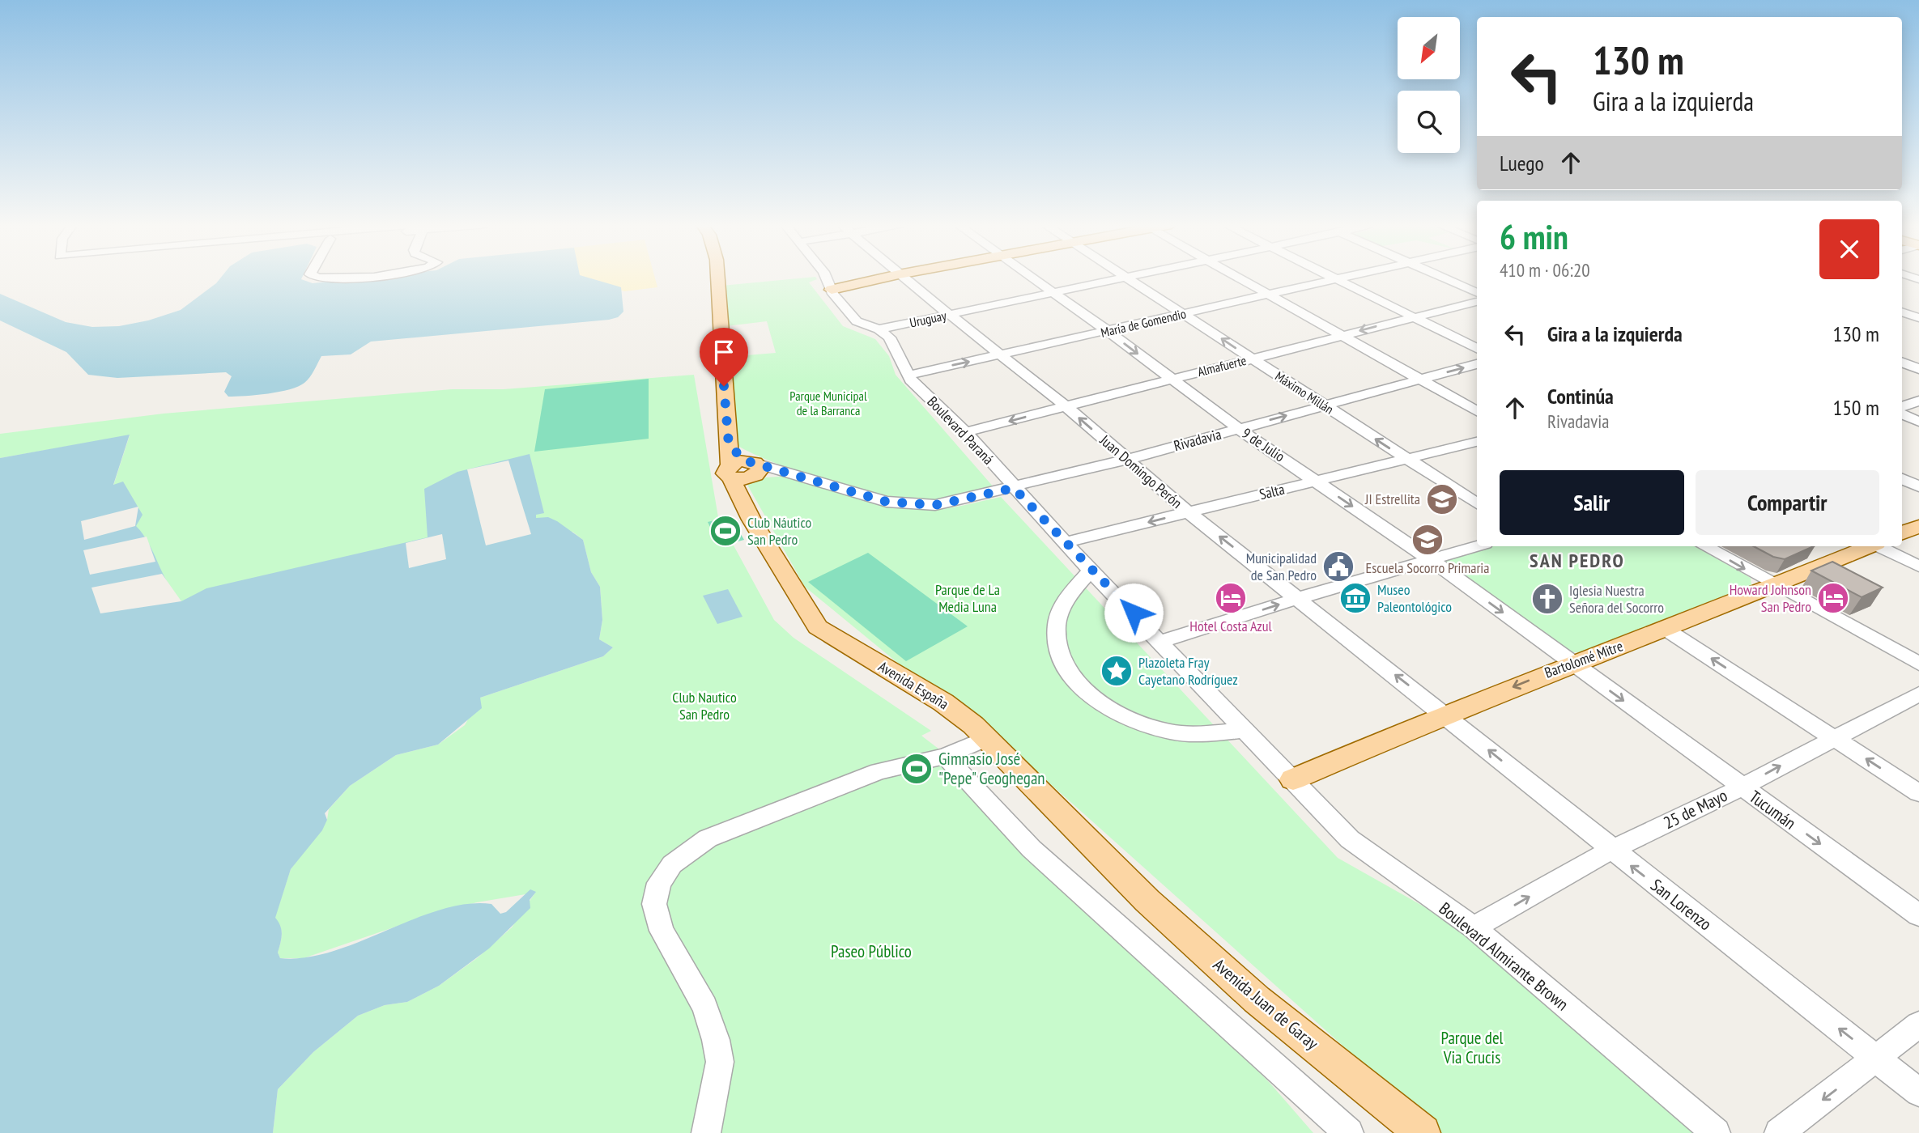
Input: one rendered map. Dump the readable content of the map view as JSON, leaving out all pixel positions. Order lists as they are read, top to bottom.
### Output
{
  "streets": {
    "main road": ["Bartolomé Mitre", "Avenida España", "Avenida Juan de Garay"],
    "street": [
      "Uruguay",
      "María de Gomendio",
      "Almafuerte",
      "Máximo Millán",
      "Boulevard Paraná",
      "Rivadavia",
      "9 de Julio",
      "Juan Domingo Perón",
      "Salta",
      "25 de Mayo",
      "Tucumán",
      "San Lorenzo",
      "Boulevard Almirante Brown"
    ]
  },
  "crossings": [
    ["Uruguay", "Máximo Millán"],
    ["Uruguay", "Boulevard Paraná"],
    ["Uruguay", "9 de Julio"],
    ["Uruguay", "Juan Domingo Perón"],
    ["María de Gomendio", "Máximo Millán"],
    ["María de Gomendio", "Boulevard Paraná"],
    ["María de Gomendio", "9 de Julio"],
    ["María de Gomendio", "Juan Domingo Perón"],
    ["Almafuerte", "Máximo Millán"],
    ["Almafuerte", "Boulevard Paraná"],
    ["Almafuerte", "9 de Julio"],
    ["Almafuerte", "Juan Domingo Perón"],
    ["Máximo Millán", "Rivadavia"],
    ["Máximo Millán", "Salta"],
    ["Boulevard Paraná", "Rivadavia"],
    ["Boulevard Paraná", "Salta"],
    ["Boulevard Paraná", "Bartolomé Mitre"],
    ["Boulevard Paraná", "Boulevard Almirante Brown"],
    ["Rivadavia", "9 de Julio"],
    ["Rivadavia", "Juan Domingo Perón"],
    ["Rivadavia", "Avenida España"],
    ["9 de Julio", "Salta"],
    ["9 de Julio", "Bartolomé Mitre"],
    ["9 de Julio", "Tucumán"],
    ["Juan Domingo Perón", "Salta"],
    ["Juan Domingo Perón", "Bartolomé Mitre"],
    ["Juan Domingo Perón", "San Lorenzo"],
    ["Bartolomé Mitre", "Tucumán"],
    ["Bartolomé Mitre", "San Lorenzo"],
    ["Bartolomé Mitre", "Boulevard Almirante Brown"],
    ["Avenida España", "Avenida Juan de Garay"],
    ["25 de Mayo", "Tucumán"],
    ["25 de Mayo", "San Lorenzo"],
    ["25 de Mayo", "Boulevard Almirante Brown"]
  ],
  "one_way": [
    "9 de Julio",
    "Juan Domingo Perón",
    "25 de Mayo",
    "San Lorenzo"
  ],
  "districts": ["SAN PEDRO"],
  "parks": [
    "Parque Municipal de la Barranca",
    "Parque de La Media Luna",
    "Club Nautico San Pedro",
    "Paseo Público",
    "Parque del Via Crucis"
  ],
  "places": {
    "school or university": ["JI Estrellita", "Escuela Socorro Primaria"],
    "sports": ["Club Náutico San Pedro", "Gimnasio José \"Pepe\" Geoghegan"],
    "public building": ["Municipalidad de San Pedro"],
    "hotel": ["Hotel Costa Azul", "Howard Johnson San Pedro"],
    "museum": ["Museo Paleontológico"],
    "church": ["Iglesia Nuestra Señora del Socorro"],
    "place": ["Plazoleta Fray Cayetano Rodríguez"]
  },
  "north": "bottom left",
  "page": {
    "turn": ["130 m", "Gira a la izquierda"],
    "then": "Luego",
    "heading": ["6 min", "410 m · 06:20"],
    "list": [
      {
        "name": "Gira a la izquierda",
        "value": "130 m"
      },
      {
        "name": "Continúa",
        "note": "Rivadavia",
        "value": "150 m"
      }
    ],
    "buttons": ["Salir", "Compartir"]
  }
}
